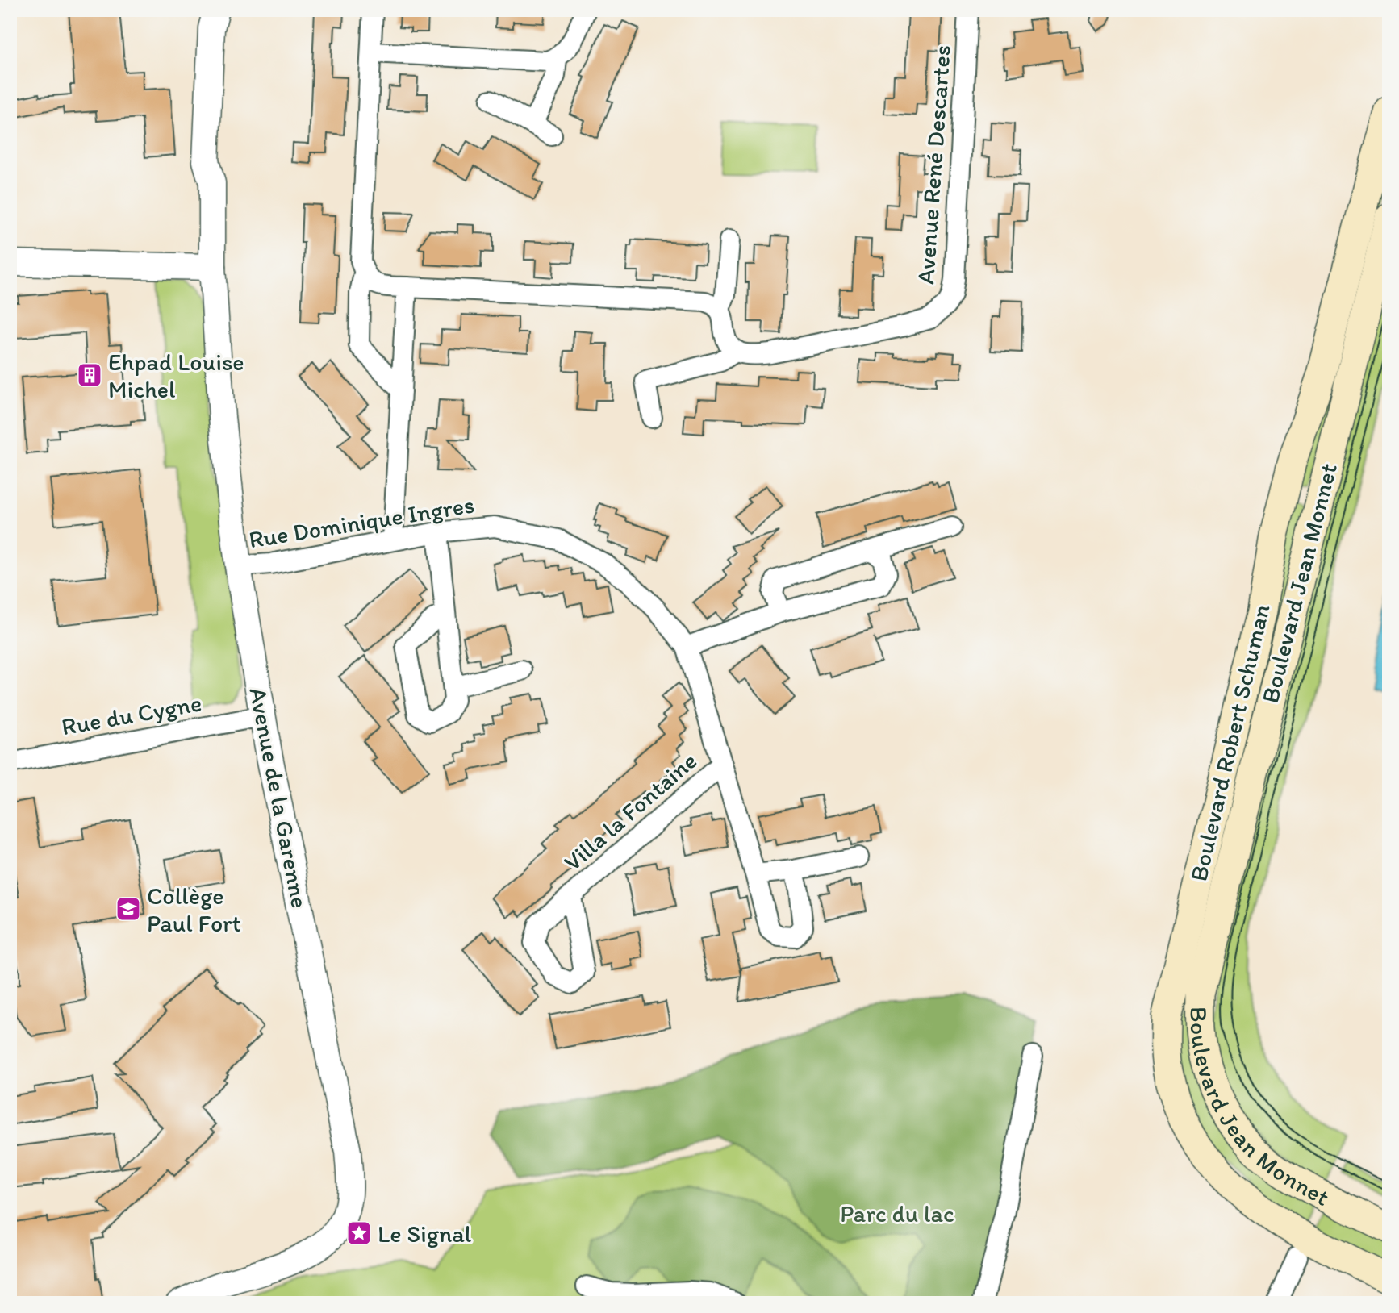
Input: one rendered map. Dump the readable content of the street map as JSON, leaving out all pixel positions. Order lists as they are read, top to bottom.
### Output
{
  "streets": {
    "main road": ["Boulevard Jean Monnet", "Boulevard Robert Schuman"],
    "street": [
      "Avenue René Descartes",
      "Rue Dominique Ingres",
      "Rue du Cygne",
      "Avenue de la Garenne",
      "Villa la Fontaine"
    ]
  },
  "crossings": [
    ["Rue Dominique Ingres", "Avenue de la Garenne"],
    ["Rue Dominique Ingres", "Villa la Fontaine"],
    ["Rue du Cygne", "Avenue de la Garenne"]
  ],
  "parks": ["Parc du lac"],
  "places": {
    "building": ["Ehpad Louise Michel"],
    "school or university": ["Collège Paul Fort"],
    "place": ["Le Signal"]
  }
}
